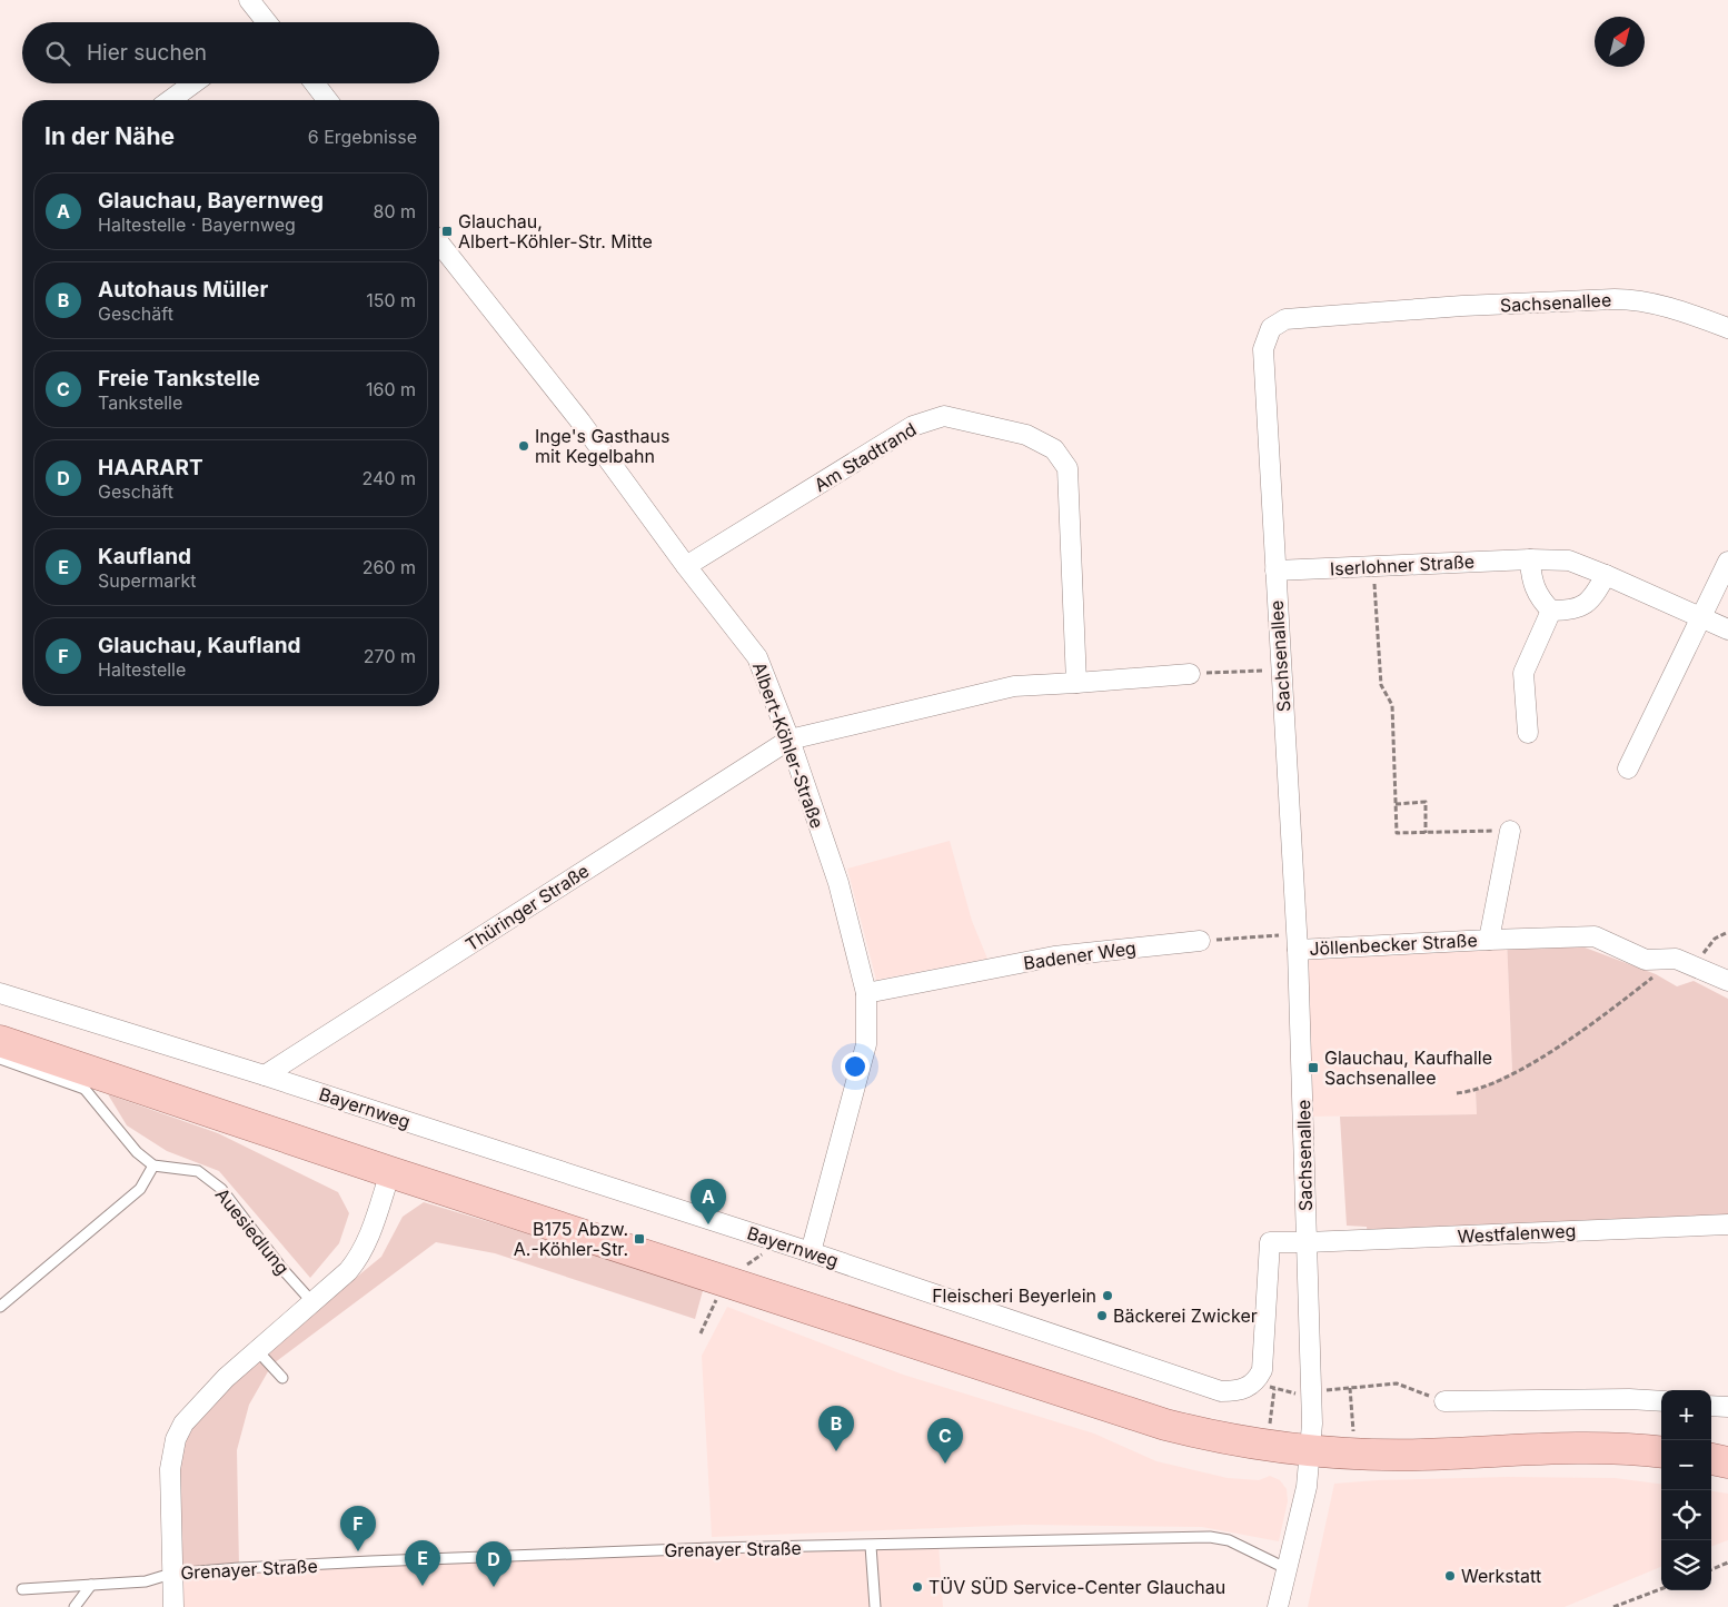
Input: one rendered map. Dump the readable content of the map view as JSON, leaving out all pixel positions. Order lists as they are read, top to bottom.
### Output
{
  "streets": {
    "street": [
      "Sachsenallee",
      "Am Stadtrand",
      "Iserlohner Straße",
      "Albert-Köhler-Straße",
      "Thüringer Straße",
      "Jöllenbecker Straße",
      "Badener Weg",
      "Bayernweg",
      "Westfalenweg",
      "Grenayer Straße"
    ],
    "lane": ["Auesiedlung"]
  },
  "crossings": [
    ["Sachsenallee", "Iserlohner Straße"],
    ["Sachsenallee", "Jöllenbecker Straße"],
    ["Sachsenallee", "Westfalenweg"],
    ["Am Stadtrand", "Albert-Köhler-Straße"],
    ["Albert-Köhler-Straße", "Thüringer Straße"],
    ["Albert-Köhler-Straße", "Badener Weg"],
    ["Albert-Köhler-Straße", "Bayernweg"],
    ["Thüringer Straße", "Bayernweg"],
    ["Auesiedlung", "Grenayer Straße"]
  ],
  "places": {
    "transit": ["Glauchau, Albert-Köhler-Str. Mitte", "Glauchau, Kaufhalle Sachsenallee", "B175 Abzw. A.-Köhler-Str."],
    "other": [
      "Inge's Gasthaus mit Kegelbahn",
      "Fleischeri Beyerlein",
      "Bäckerei Zwicker",
      "Werkstatt",
      "TÜV SÜD Service-Center Glauchau"
    ]
  },
  "north": "top right",
  "page": {
    "search": "Hier suchen",
    "heading": ["In der Nähe", "6 Ergebnisse"],
    "list": [
      {
        "mark": "A",
        "name": "Glauchau, Bayernweg",
        "note": "Haltestelle · Bayernweg",
        "value": "80 m"
      },
      {
        "mark": "B",
        "name": "Autohaus Müller",
        "note": "Geschäft",
        "value": "150 m"
      },
      {
        "mark": "C",
        "name": "Freie Tankstelle",
        "note": "Tankstelle",
        "value": "160 m"
      },
      {
        "mark": "D",
        "name": "HAARART",
        "note": "Geschäft",
        "value": "240 m"
      },
      {
        "mark": "E",
        "name": "Kaufland",
        "note": "Supermarkt",
        "value": "260 m"
      },
      {
        "mark": "F",
        "name": "Glauchau, Kaufland",
        "note": "Haltestelle",
        "value": "270 m"
      }
    ],
    "pins": [
      "A",
      "B",
      "C",
      "F",
      "E",
      "D"
    ],
    "map_buttons": ["+", "−"]
  }
}
